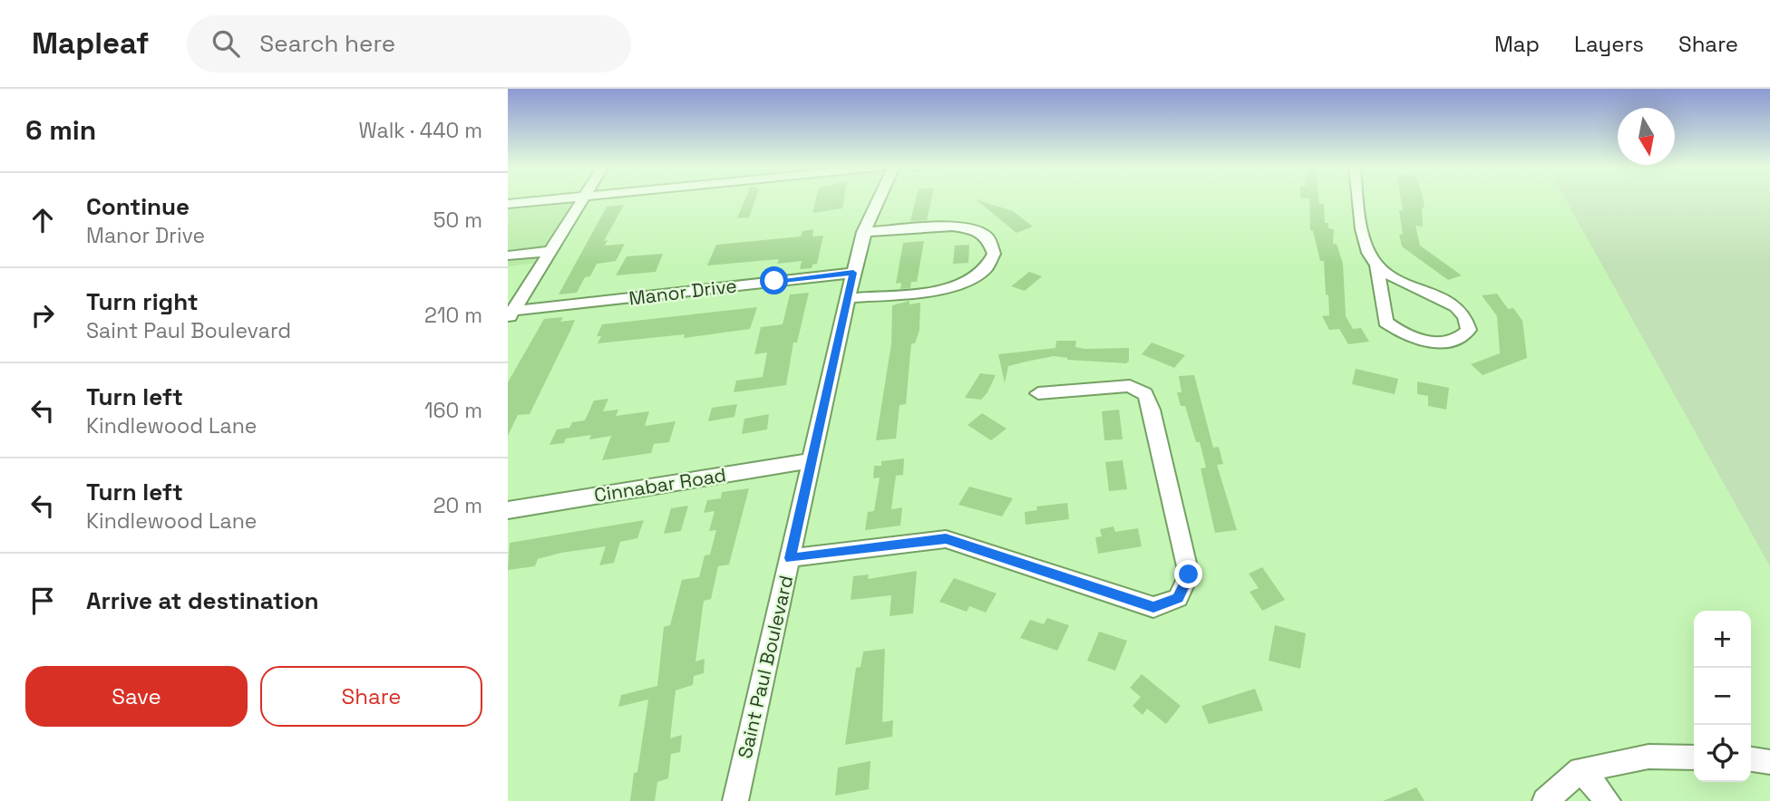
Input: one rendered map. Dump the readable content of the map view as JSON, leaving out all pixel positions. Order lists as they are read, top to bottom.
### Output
{
  "streets": {
    "street": ["Manor Drive", "Cinnabar Road", "Saint Paul Boulevard"]
  },
  "crossings": [
    ["Manor Drive", "Saint Paul Boulevard"],
    ["Cinnabar Road", "Saint Paul Boulevard"]
  ],
  "north": "bottom",
  "page": {
    "header": "Mapleaf",
    "search": "Search here",
    "nav": ["Map", "Layers", "Share"],
    "heading": ["6 min", "Walk · 440 m"],
    "list": [
      ["Continue", "Manor Drive", "50 m"],
      ["Turn right", "Saint Paul Boulevard", "210 m"],
      ["Turn left", "Kindlewood Lane", "160 m"],
      ["Turn left", "Kindlewood Lane", "20 m"],
      "Arrive at destination"
    ],
    "map_buttons": ["+", "−"],
    "buttons": ["Save", "Share"]
  }
}
